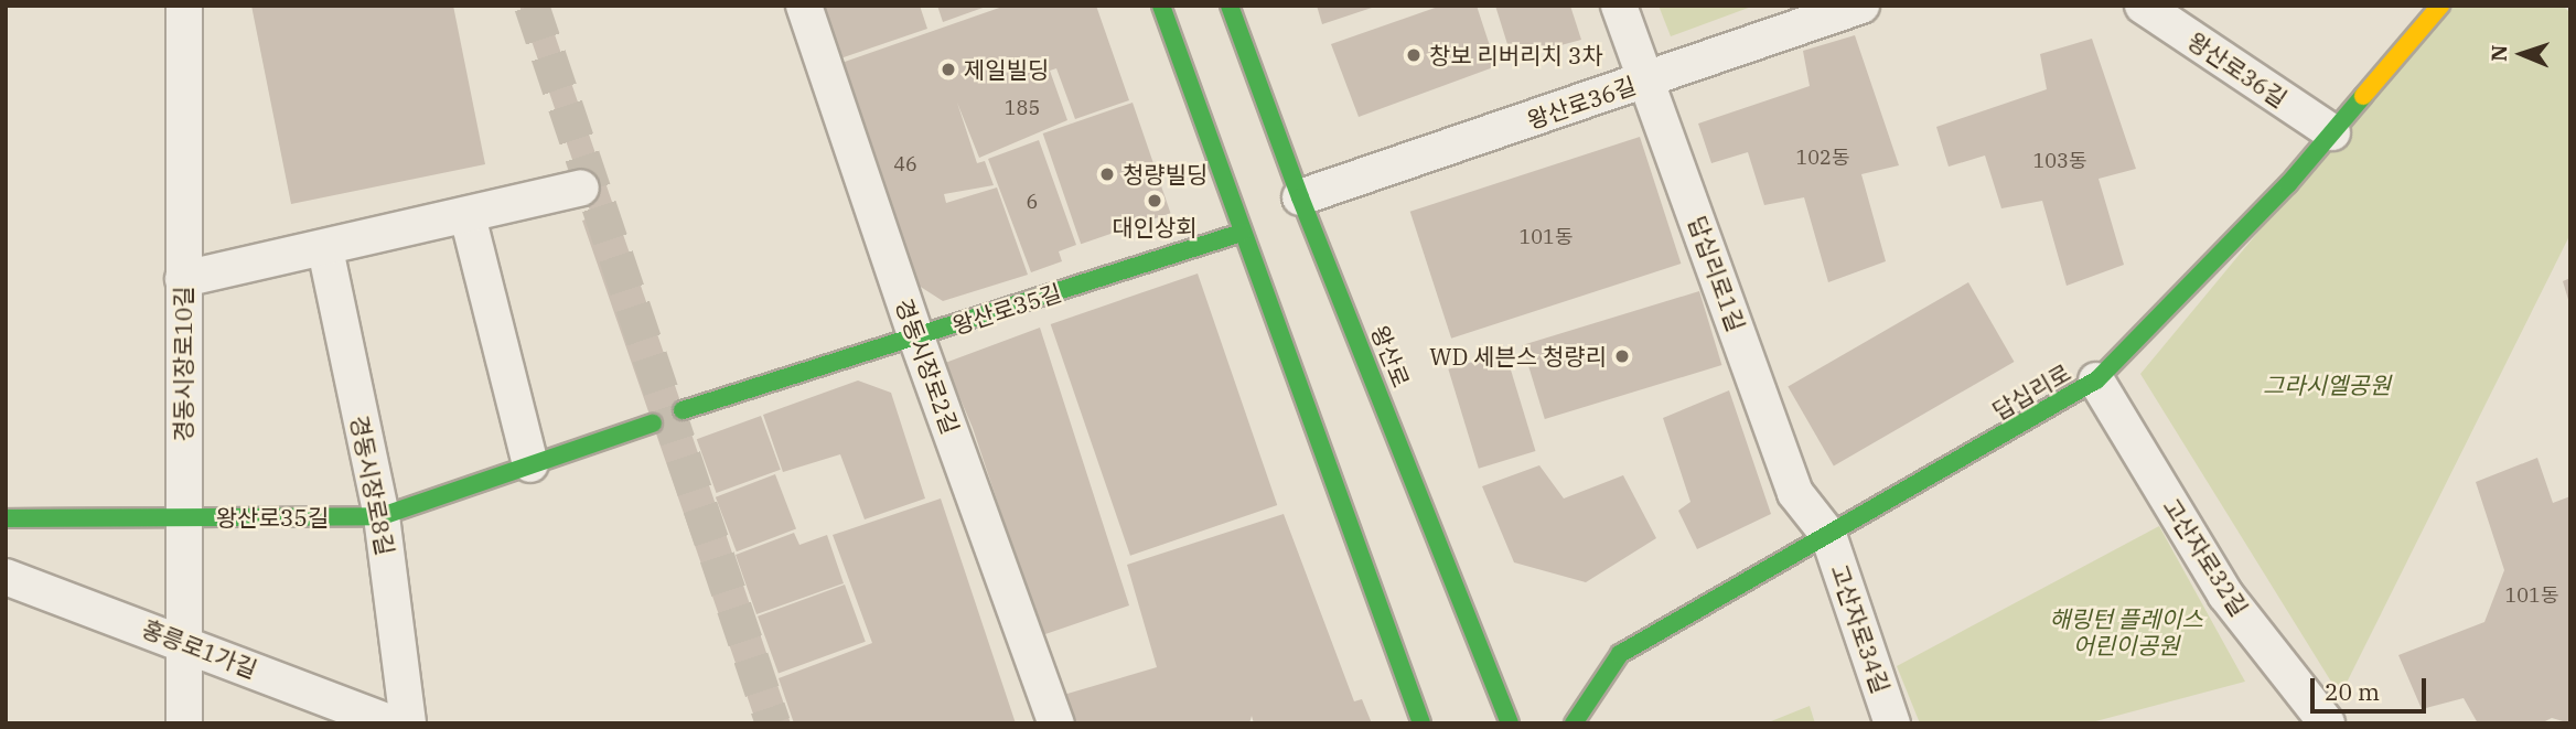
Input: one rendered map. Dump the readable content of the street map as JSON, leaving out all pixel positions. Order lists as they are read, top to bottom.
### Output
{
  "streets": {
    "main road": ["왕산로35길", "왕산로", "답십리로"],
    "street": [
      "왕산로36길",
      "답십리로1길",
      "경동시장로10길",
      "경동시장로2길",
      "경동시장로8길",
      "고산자로32길",
      "고산자로34길",
      "홍릉로1가길"
    ]
  },
  "crossings": [
    ["왕산로36길", "답십리로1길"],
    ["왕산로36길", "왕산로"],
    ["왕산로36길", "답십리로"],
    ["답십리로1길", "답십리로"],
    ["답십리로1길", "고산자로34길"],
    ["왕산로35길", "경동시장로10길"],
    ["왕산로35길", "경동시장로2길"],
    ["왕산로35길", "경동시장로8길"],
    ["경동시장로10길", "홍릉로1가길"],
    ["답십리로", "고산자로32길"],
    ["답십리로", "고산자로34길"]
  ],
  "parks": ["그라시엘공원", "해링턴 플레이스 어린이공원"],
  "places": [
    "창보 리버리치 3차",
    "제일빌딩",
    "청량빌딩",
    "대인상회",
    "WD 세븐스 청량리"
  ],
  "house_numbers": [
    "185",
    "102동",
    "103동",
    "46",
    "6",
    "101동",
    "101동"
  ],
  "scale_bar": "20 m",
  "north": "left"
}
